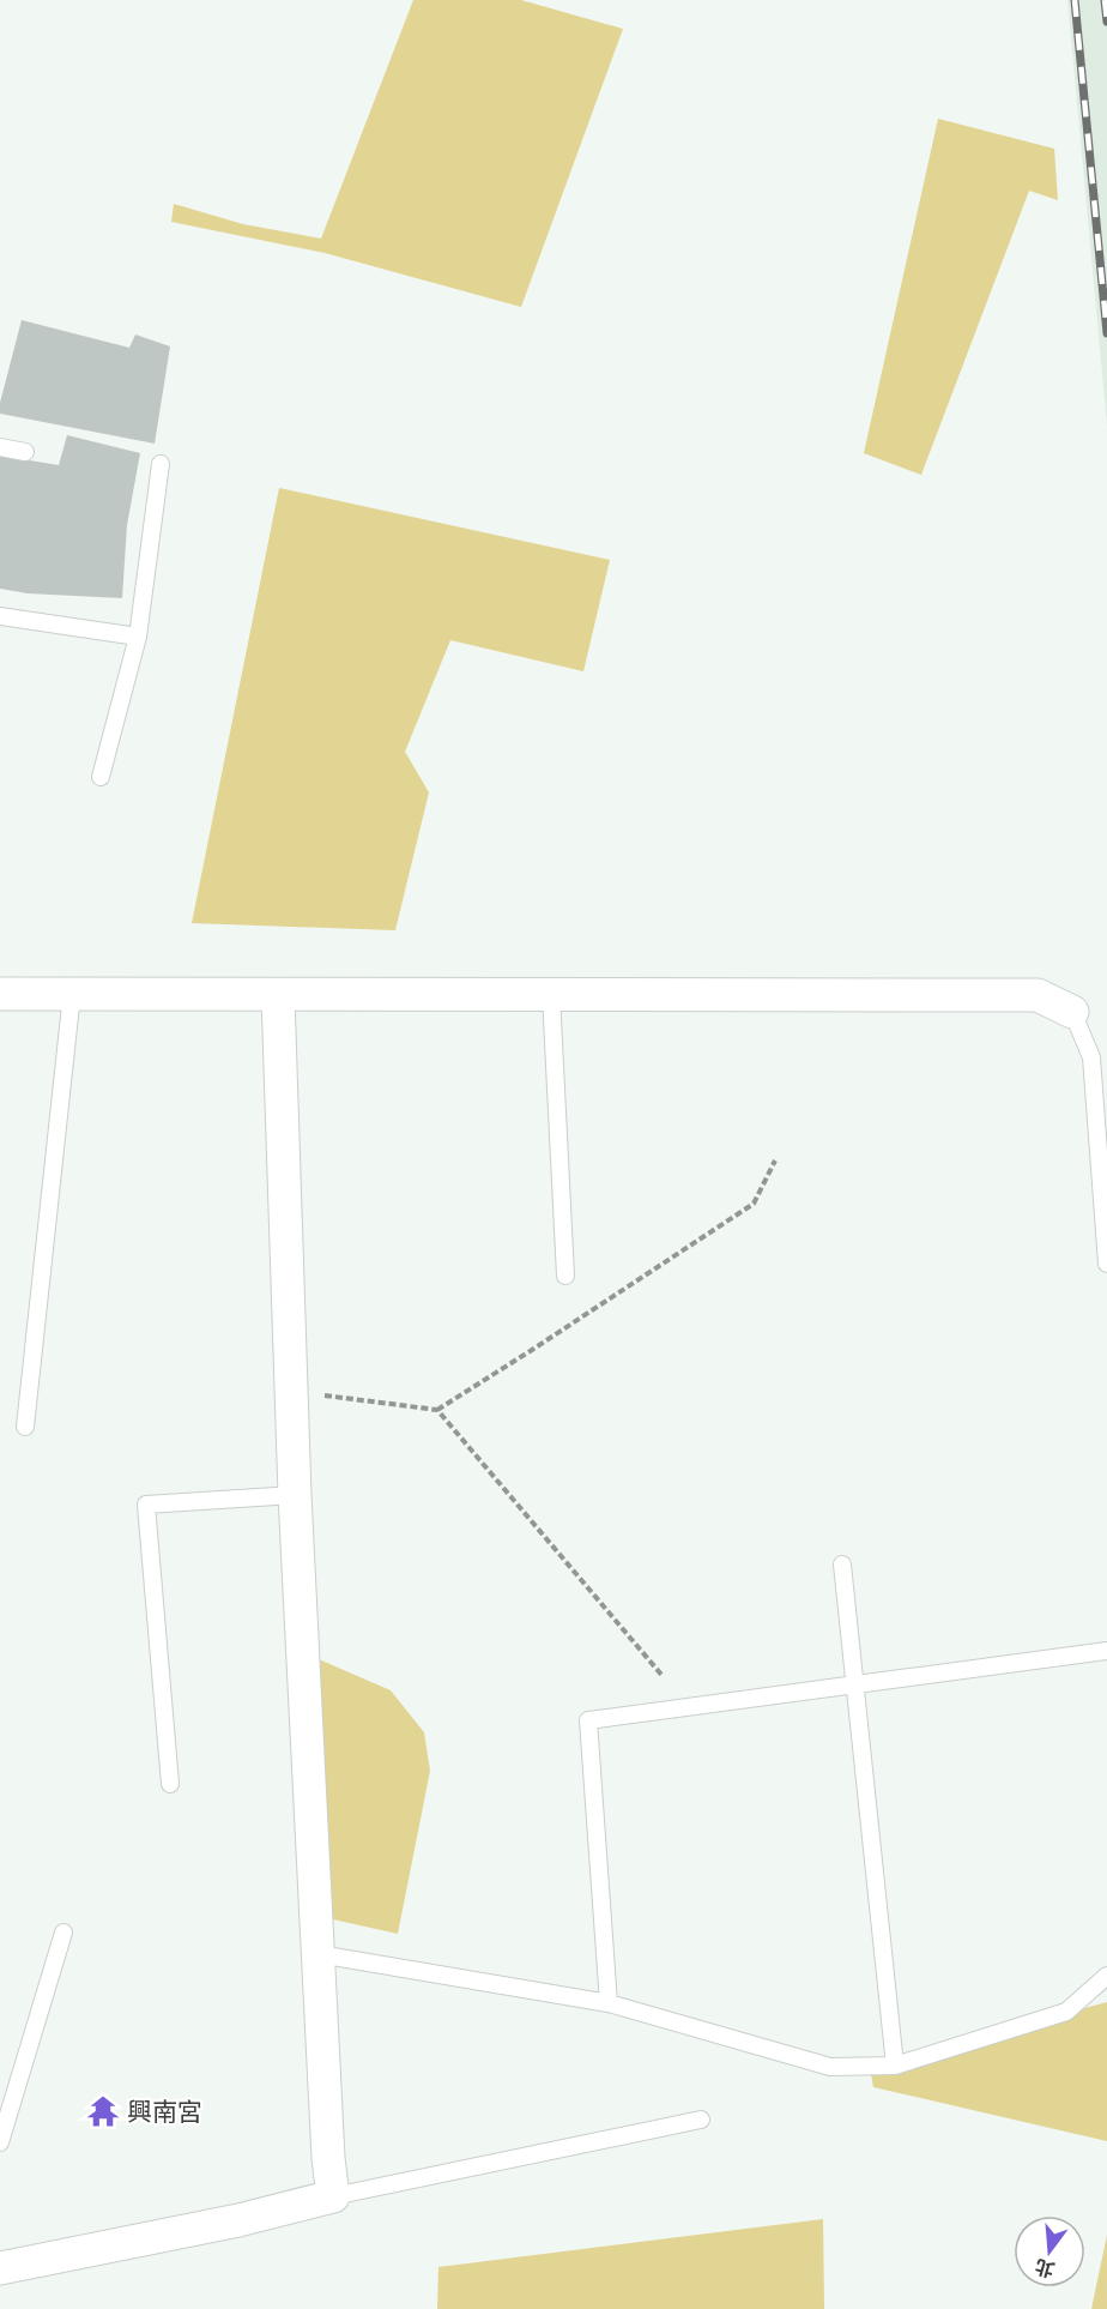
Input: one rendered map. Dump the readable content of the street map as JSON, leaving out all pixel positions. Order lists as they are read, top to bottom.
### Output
{
  "places": {
    "temple": ["興南宮"]
  },
  "north": "bottom"
}
